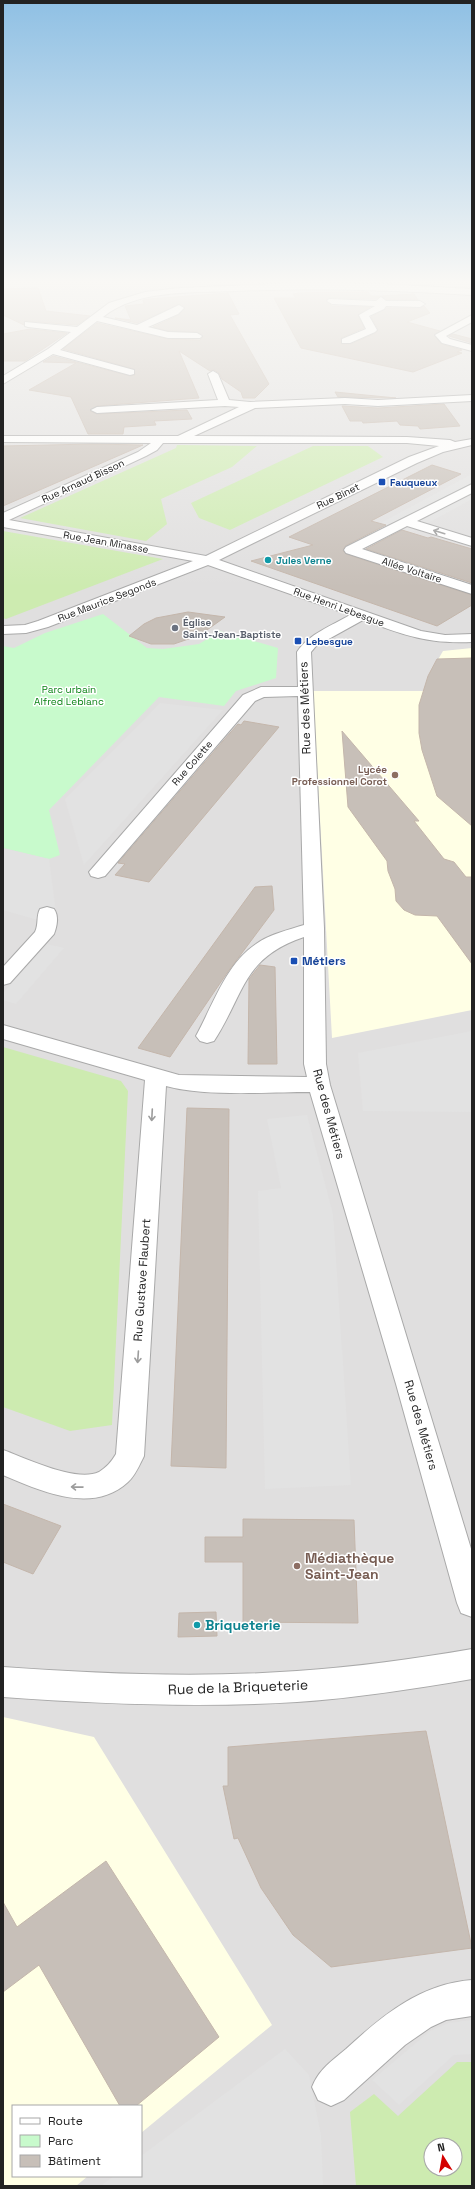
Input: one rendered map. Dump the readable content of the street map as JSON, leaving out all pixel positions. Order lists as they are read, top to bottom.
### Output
{
  "streets": {
    "street": [
      "Rue Arnaud Bisson",
      "Rue Binet",
      "Rue Jean Minasse",
      "Allée Voltaire",
      "Rue Maurice Segonds",
      "Rue Henri Lebesgue",
      "Rue des Métiers",
      "Rue Colette",
      "Rue Gustave Flaubert",
      "Rue de la Briqueterie"
    ]
  },
  "crossings": [
    ["Rue Binet", "Rue Jean Minasse"],
    ["Rue Binet", "Rue Maurice Segonds"],
    ["Rue Binet", "Rue Henri Lebesgue"],
    ["Rue Jean Minasse", "Rue Maurice Segonds"],
    ["Rue Jean Minasse", "Rue Henri Lebesgue"],
    ["Rue Maurice Segonds", "Rue Henri Lebesgue"],
    ["Rue Henri Lebesgue", "Rue des Métiers"],
    ["Rue des Métiers", "Rue Colette"]
  ],
  "parks": ["Parc urbain Alfred Leblanc"],
  "places": {
    "transit": ["Fauqueux", "Lebesgue", "Métiers"],
    "other": [
      "Jules Verne",
      "Église Saint-Jean-Baptiste",
      "Lycée Professionnel Corot",
      "Médiathèque Saint-Jean",
      "Briqueterie"
    ]
  },
  "legend": ["Route", "Parc", "Bâtiment"],
  "north": "top"
}
